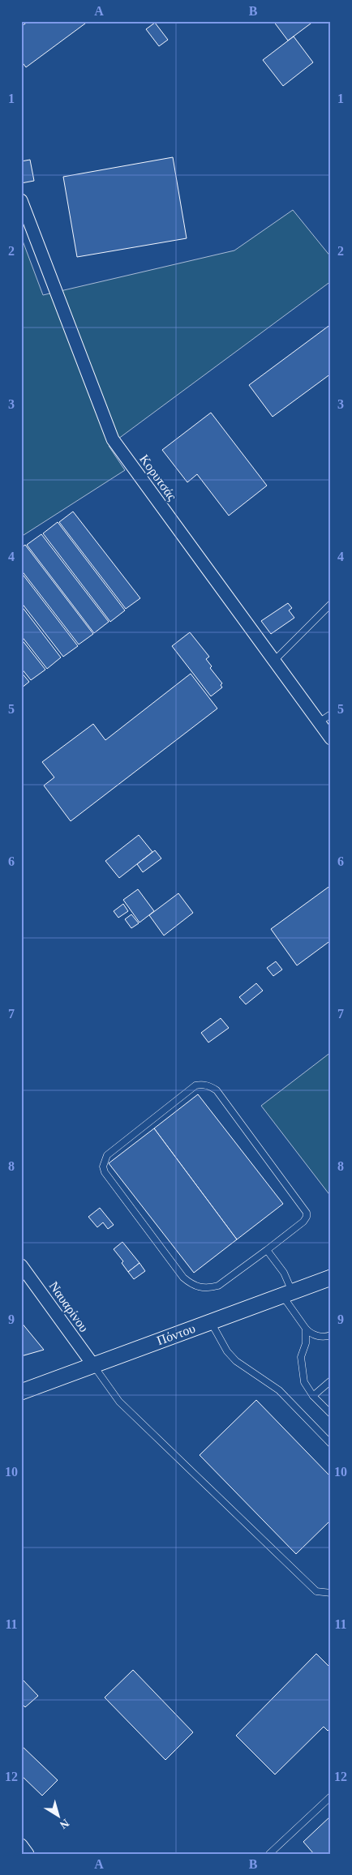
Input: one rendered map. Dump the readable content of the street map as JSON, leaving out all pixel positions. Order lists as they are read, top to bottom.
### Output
{
  "streets": {
    "street": ["Κορυτσάς", "Ναυαρίνου", "Πόντου"]
  },
  "crossings": [
    ["Ναυαρίνου", "Πόντου"]
  ],
  "north": "bottom right",
  "grid": {
    "columns": ["A", "B"],
    "rows": [
      "1",
      "2",
      "3",
      "4",
      "5",
      "6",
      "7",
      "8",
      "9",
      "10",
      "11",
      "12"
    ]
  }
}
